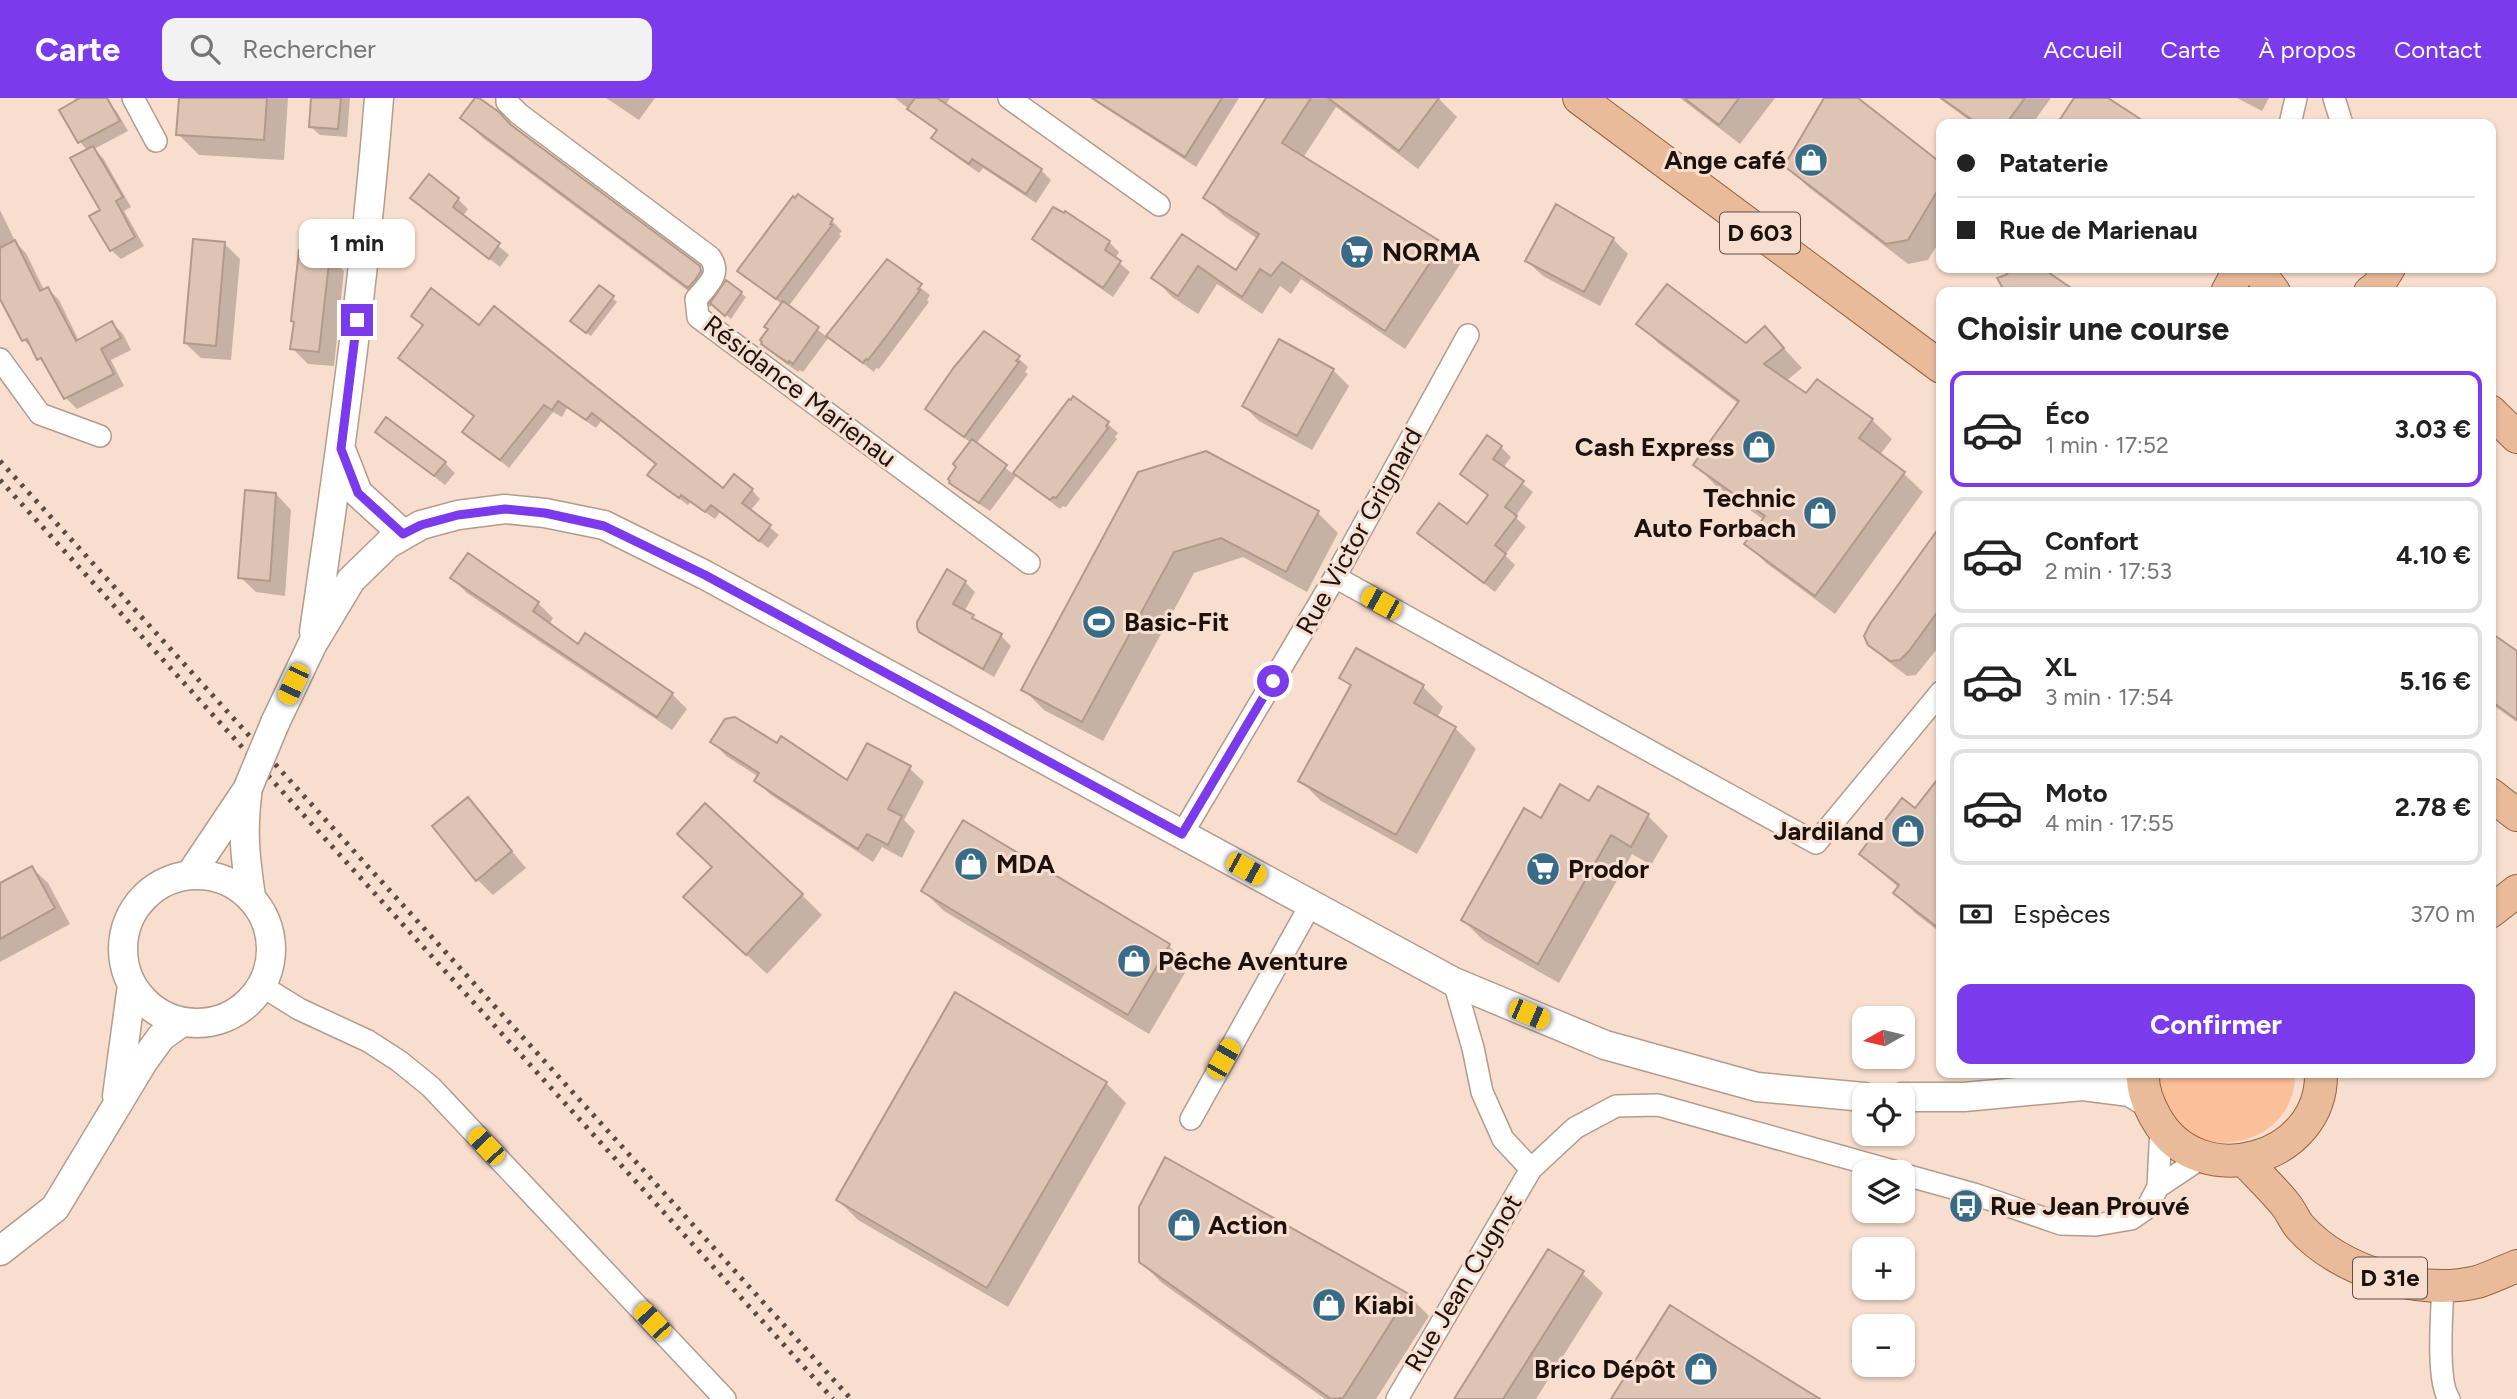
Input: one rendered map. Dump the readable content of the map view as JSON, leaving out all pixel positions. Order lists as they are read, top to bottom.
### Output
{
  "streets": {
    "main road": ["D 603", "D 31e"],
    "street": ["Résidance Marienau", "Rue Victor Grignard", "Rue Jean Cugnot"]
  },
  "places": {
    "shop": [
      "Ange café",
      "Cash Express",
      "Technic Auto Forbach",
      "Jardiland",
      "MDA",
      "Pêche Aventure",
      "Action",
      "Kiabi",
      "Brico Dépôt"
    ],
    "supermarket": ["NORMA", "Prodor"],
    "sports": ["Basic-Fit"],
    "bus stop": ["Rue Jean Prouvé"]
  },
  "north": "left",
  "page": {
    "header": "Carte",
    "search": "Rechercher",
    "nav": [
      "Accueil",
      "Carte",
      "À propos",
      "Contact"
    ],
    "banner": ["Pataterie", "Rue de Marienau"],
    "bubble": "1 min",
    "heading": "Choisir une course",
    "list": [
      {
        "name": "Éco",
        "note": "1 min · 17:52",
        "value": "3.03 €"
      },
      {
        "name": "Confort",
        "note": "2 min · 17:53",
        "value": "4.10 €"
      },
      {
        "name": "XL",
        "note": "3 min · 17:54",
        "value": "5.16 €"
      },
      {
        "name": "Moto",
        "note": "4 min · 17:55",
        "value": "2.78 €"
      }
    ],
    "pay": ["Espèces", "370 m"],
    "buttons": "Confirmer",
    "map_buttons": ["+", "−"]
  }
}
